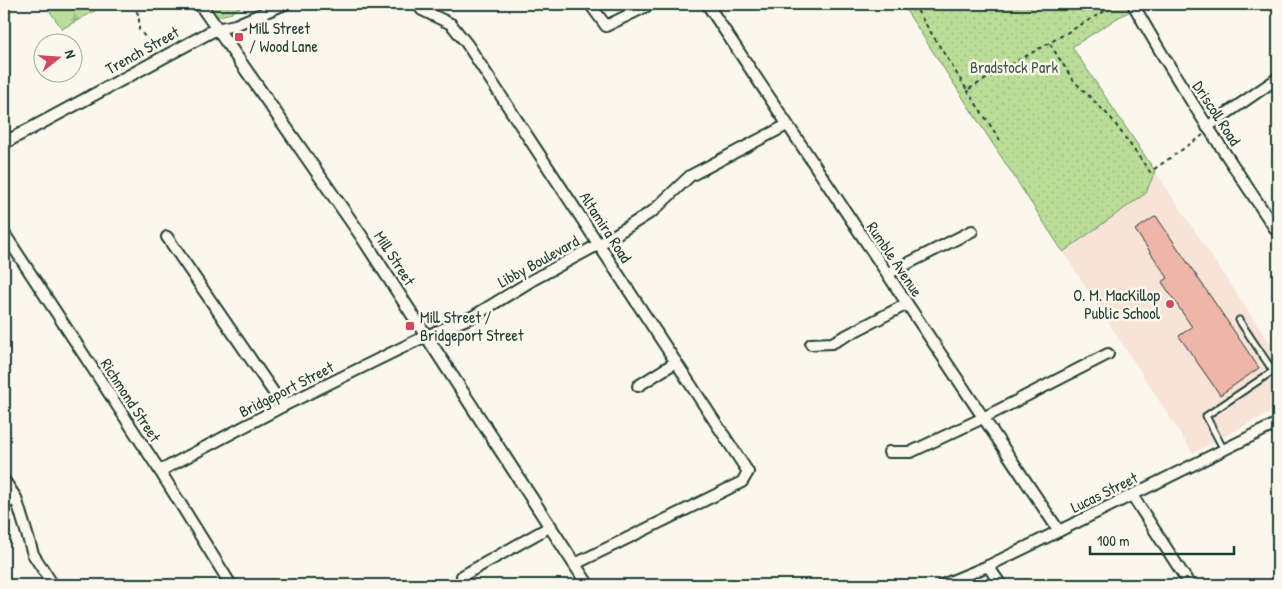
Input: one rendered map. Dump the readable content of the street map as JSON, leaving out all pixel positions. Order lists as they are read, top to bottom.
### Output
{
  "streets": {
    "street": [
      "Trench Street",
      "Driscoll Road",
      "Altamira Road",
      "Mill Street",
      "Rumble Avenue",
      "Libby Boulevard",
      "Bridgeport Street",
      "Richmond Street",
      "Lucas Street"
    ]
  },
  "crossings": [
    ["Trench Street", "Mill Street"],
    ["Altamira Road", "Mill Street"],
    ["Altamira Road", "Libby Boulevard"],
    ["Mill Street", "Libby Boulevard"],
    ["Mill Street", "Bridgeport Street"],
    ["Rumble Avenue", "Libby Boulevard"],
    ["Rumble Avenue", "Lucas Street"],
    ["Libby Boulevard", "Bridgeport Street"],
    ["Bridgeport Street", "Richmond Street"]
  ],
  "parks": ["Bradstock Park"],
  "places": {
    "transit": ["Mill Street / Wood Lane", "Mill Street / Bridgeport Street"],
    "other": ["O. M. MacKillop Public School"]
  },
  "scale_bar": "100 m",
  "north": "right"
}
